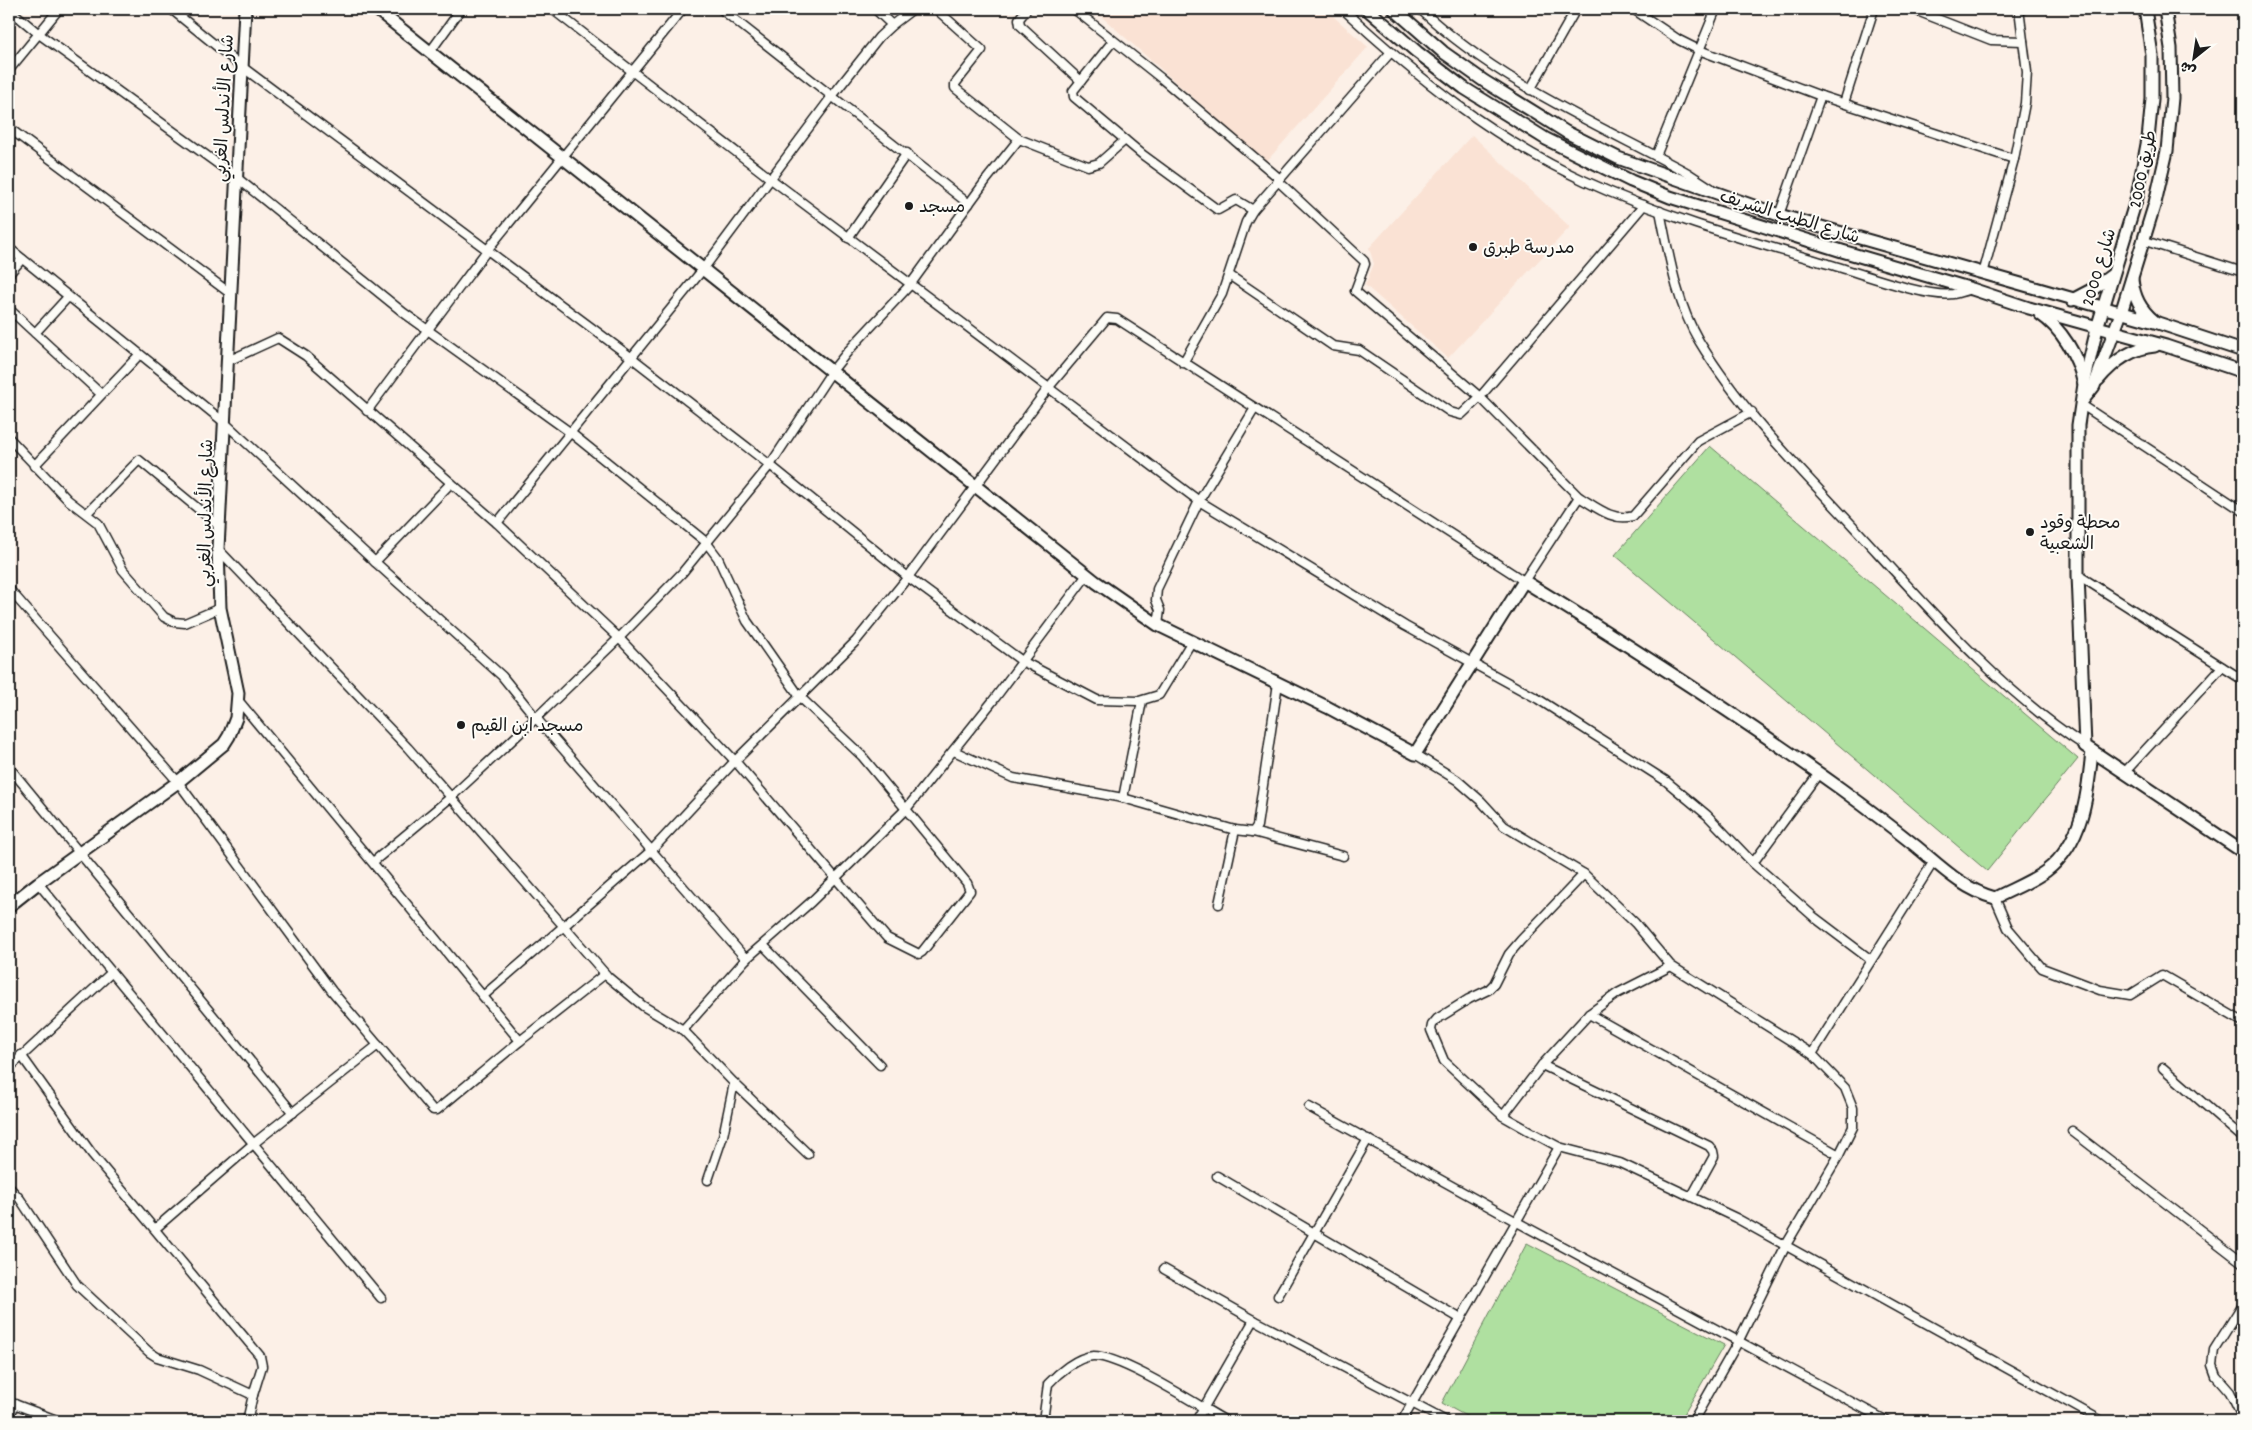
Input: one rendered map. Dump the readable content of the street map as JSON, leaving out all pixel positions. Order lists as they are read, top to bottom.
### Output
{
  "streets": {
    "street": [
      "شارع الأندلس الغربي",
      "طريق 2000",
      "شارع الطيب الشريف",
      "شارع 2000"
    ]
  },
  "crossings": [
    ["طريق 2000", "شارع الطيب الشريف"],
    ["طريق 2000", "شارع 2000"],
    ["شارع الطيب الشريف", "شارع 2000"]
  ],
  "places": [
    "مسجد",
    "مدرسة طبرق",
    "محطة وقود الشعبية",
    "مسجد ابن القيم"
  ],
  "north": "bottom left"
}
